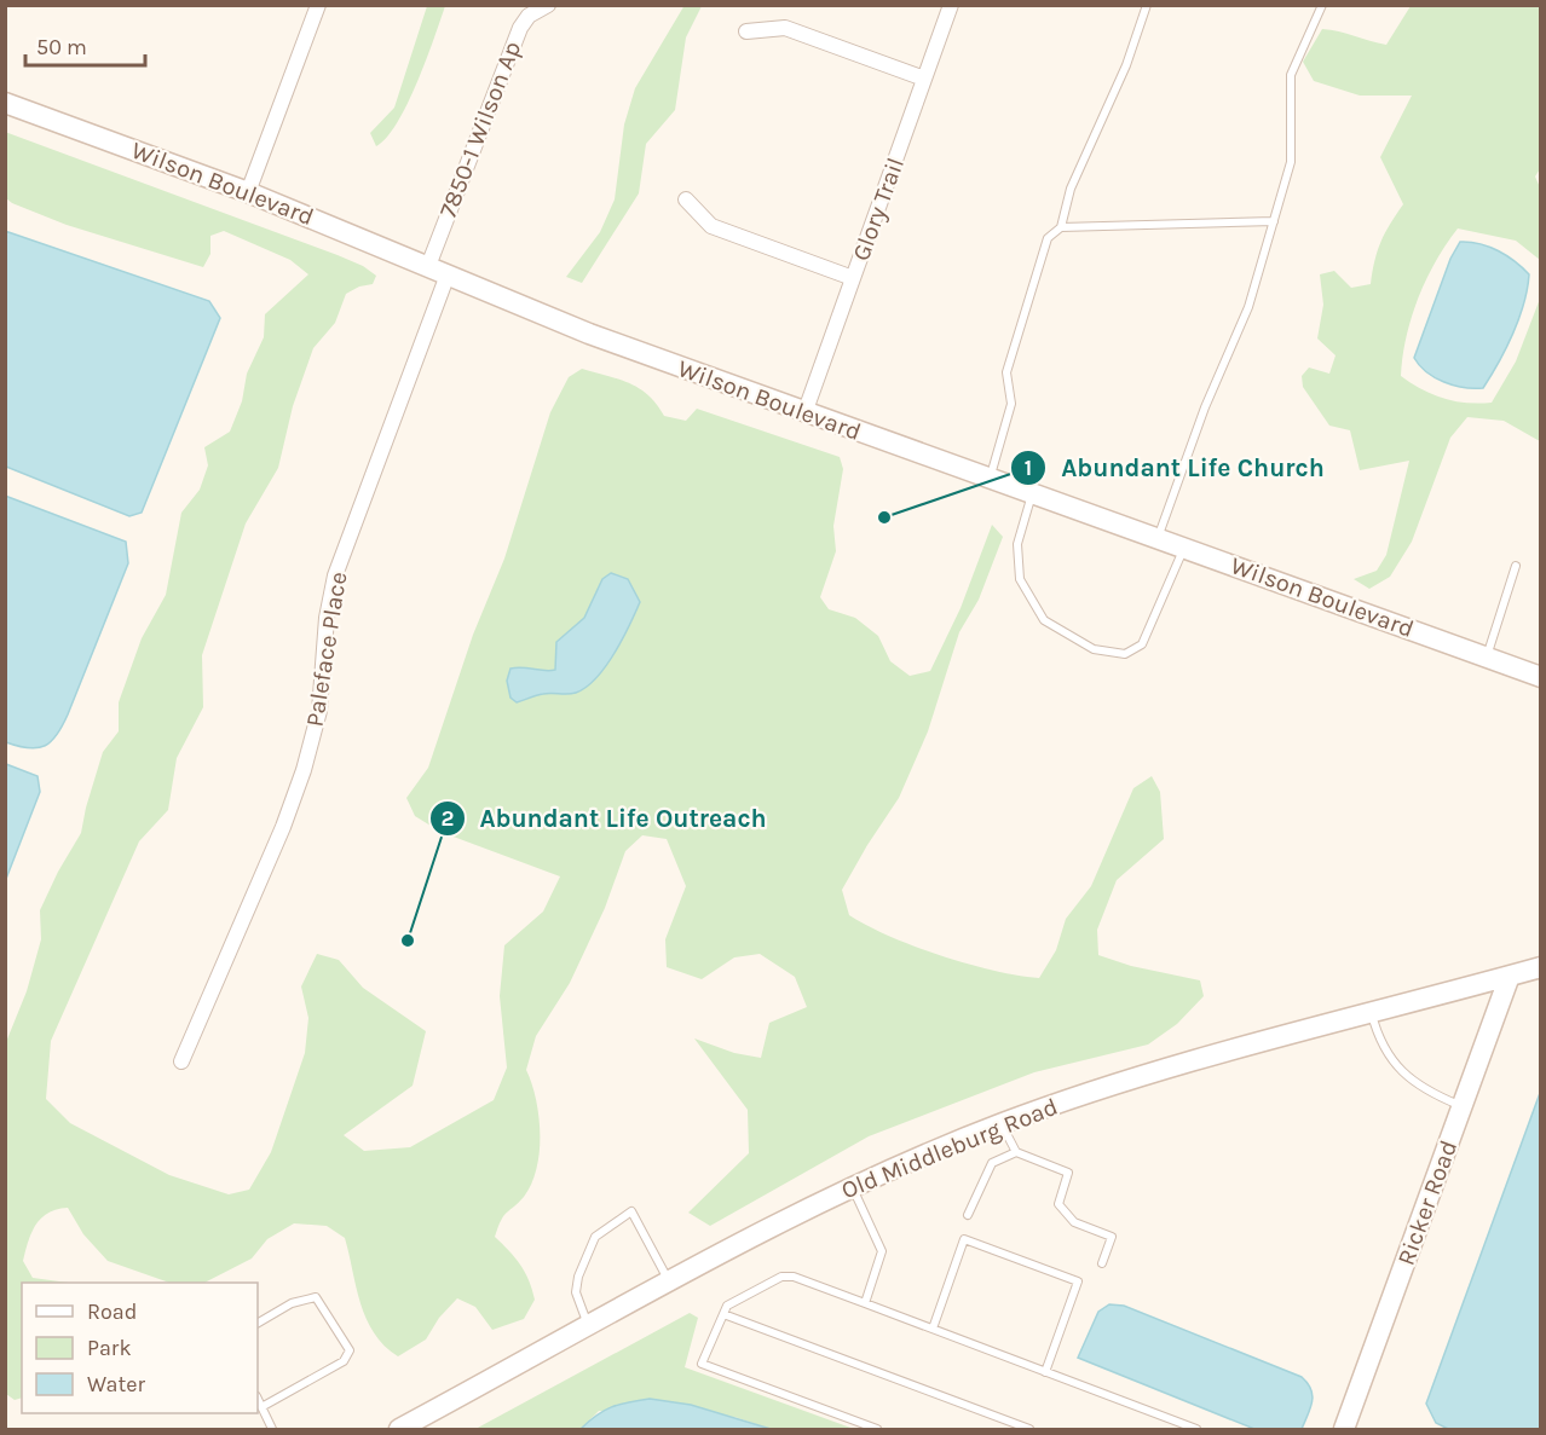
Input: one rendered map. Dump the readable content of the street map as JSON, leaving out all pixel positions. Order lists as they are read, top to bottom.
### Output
{
  "streets": {
    "main road": ["Wilson Boulevard", "Old Middleburg Road", "Ricker Road"],
    "street": ["7850-1 Wilson Ap", "Glory Trail", "Paleface Place"]
  },
  "crossings": [
    ["7850-1 Wilson Ap", "Wilson Boulevard"],
    ["Wilson Boulevard", "Glory Trail"],
    ["Wilson Boulevard", "Paleface Place"],
    ["Old Middleburg Road", "Ricker Road"]
  ],
  "places": ["Abundant Life Church", "Abundant Life Outreach"],
  "legend": ["Road", "Park", "Water"],
  "scale_bar": "50 m"
}
